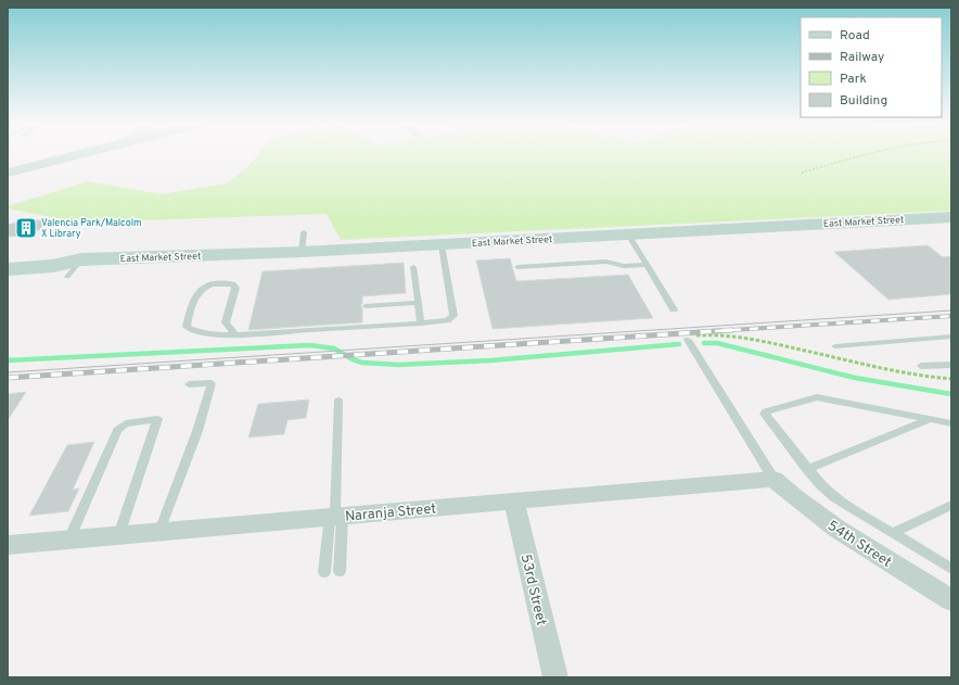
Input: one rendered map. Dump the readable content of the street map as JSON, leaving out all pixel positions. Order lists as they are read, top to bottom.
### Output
{
  "streets": {
    "main road": ["East Market Street"],
    "street": ["Naranja Street", "54th Street", "53rd Street"]
  },
  "crossings": [
    ["Naranja Street", "54th Street"],
    ["Naranja Street", "53rd Street"]
  ],
  "places": {
    "building": ["Valencia Park/Malcolm X Library"]
  },
  "legend": [
    "Road",
    "Railway",
    "Park",
    "Building"
  ]
}
